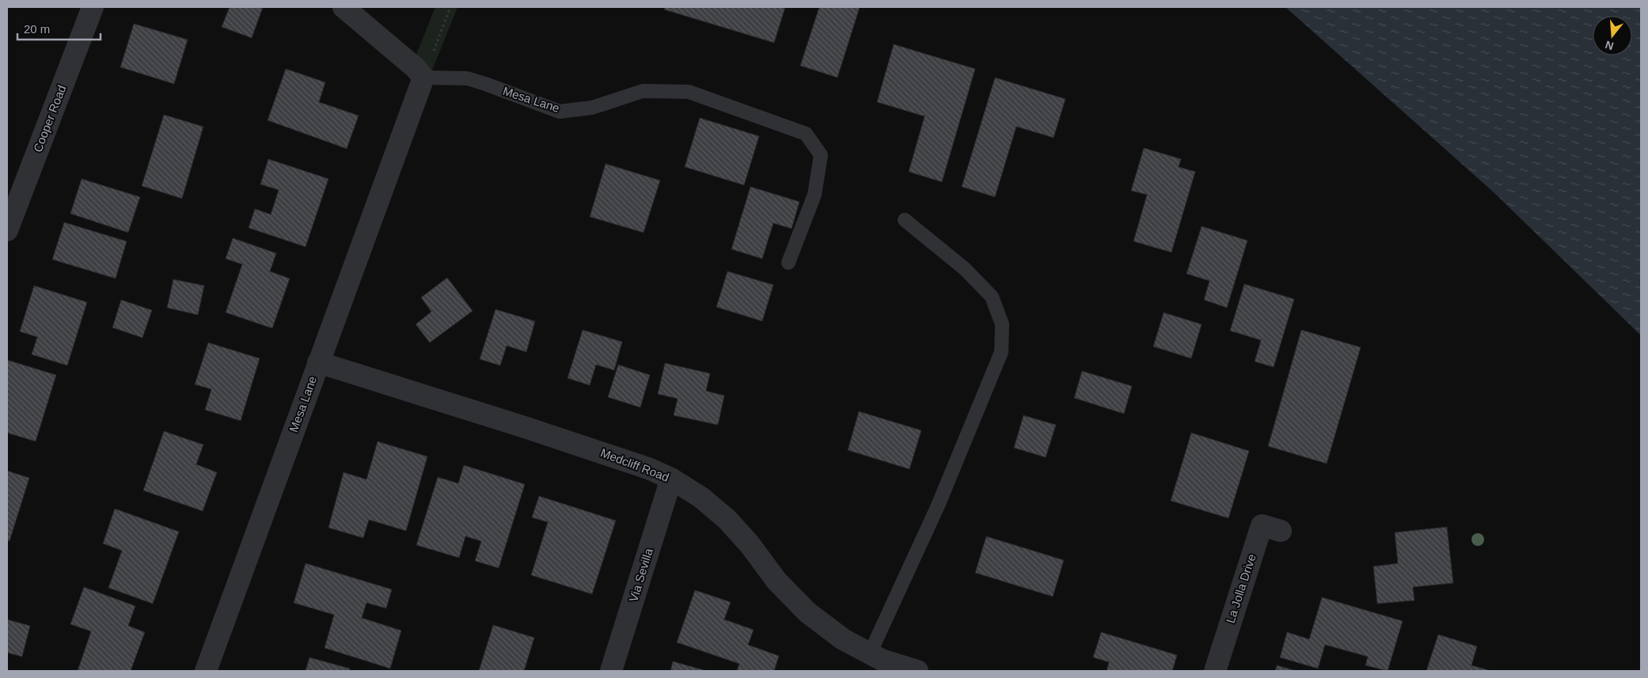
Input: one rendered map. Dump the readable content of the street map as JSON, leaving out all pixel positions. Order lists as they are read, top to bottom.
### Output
{
  "streets": {
    "street": [
      "Mesa Lane",
      "Cooper Road",
      "Medcliff Road",
      "Via Sevilla",
      "La Jolla Drive"
    ]
  },
  "crossings": [
    ["Mesa Lane", "Medcliff Road"],
    ["Medcliff Road", "Via Sevilla"]
  ],
  "scale_bar": "20 m",
  "north": "bottom"
}
